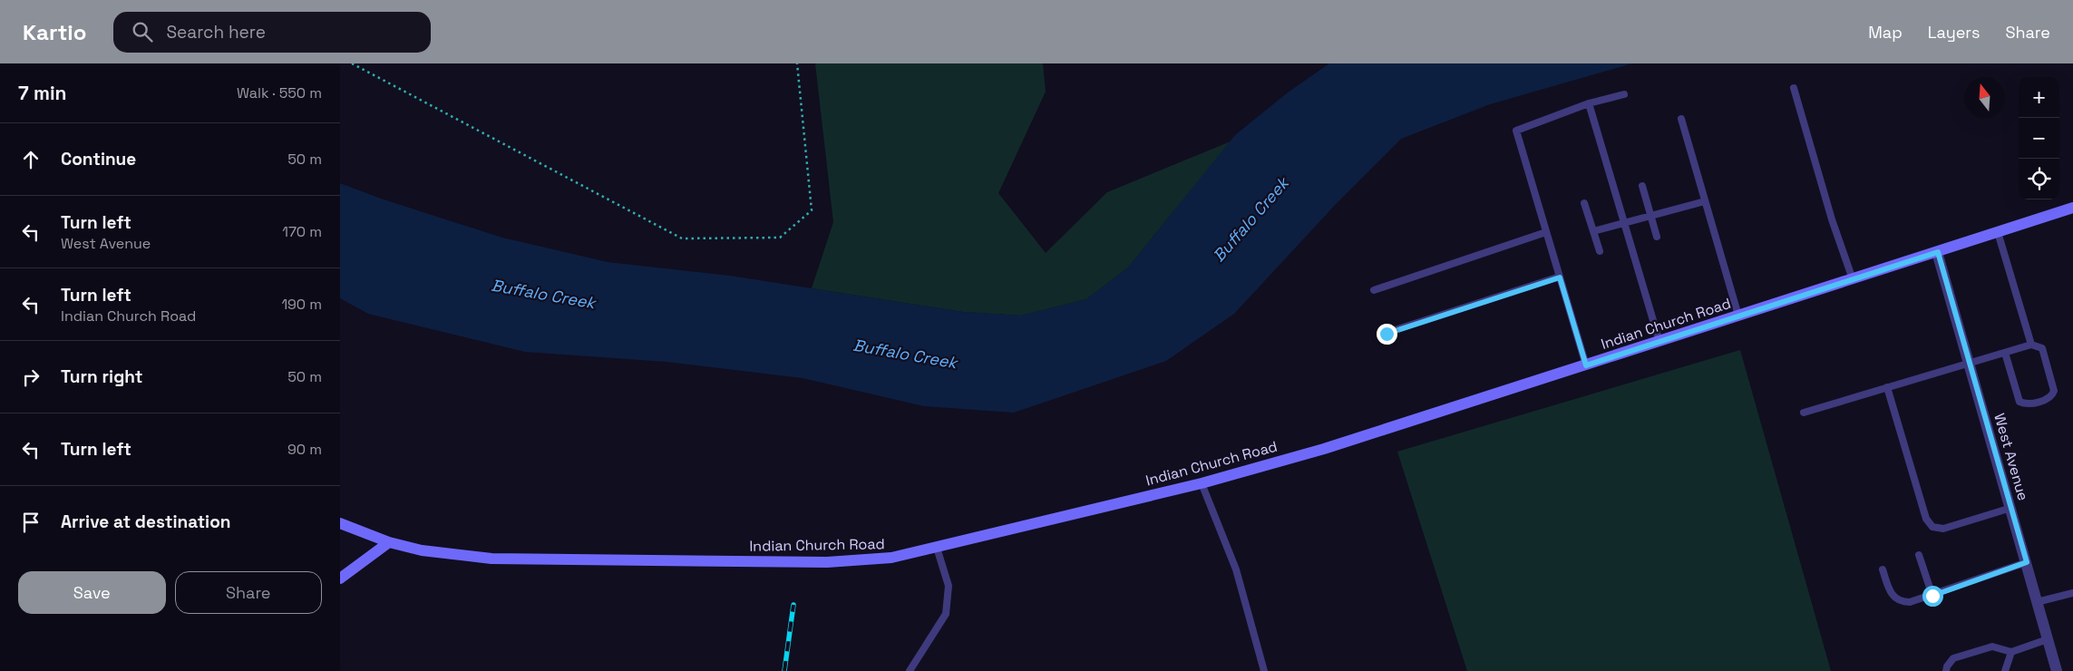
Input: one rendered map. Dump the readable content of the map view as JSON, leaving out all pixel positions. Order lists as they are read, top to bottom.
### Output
{
  "streets": {
    "street": ["Indian Church Road", "West Avenue"]
  },
  "crossings": [
    ["Indian Church Road", "West Avenue"]
  ],
  "water": ["Buffalo Creek"],
  "north": "top",
  "page": {
    "header": "Kartio",
    "search": "Search here",
    "nav": ["Map", "Layers", "Share"],
    "heading": ["7 min", "Walk · 550 m"],
    "map_buttons": ["+", "−"],
    "list": [
      ["Continue", "50 m"],
      ["Turn left", "West Avenue", "170 m"],
      ["Turn left", "Indian Church Road", "190 m"],
      ["Turn right", "50 m"],
      ["Turn left", "90 m"],
      "Arrive at destination"
    ],
    "buttons": ["Save", "Share"]
  }
}
